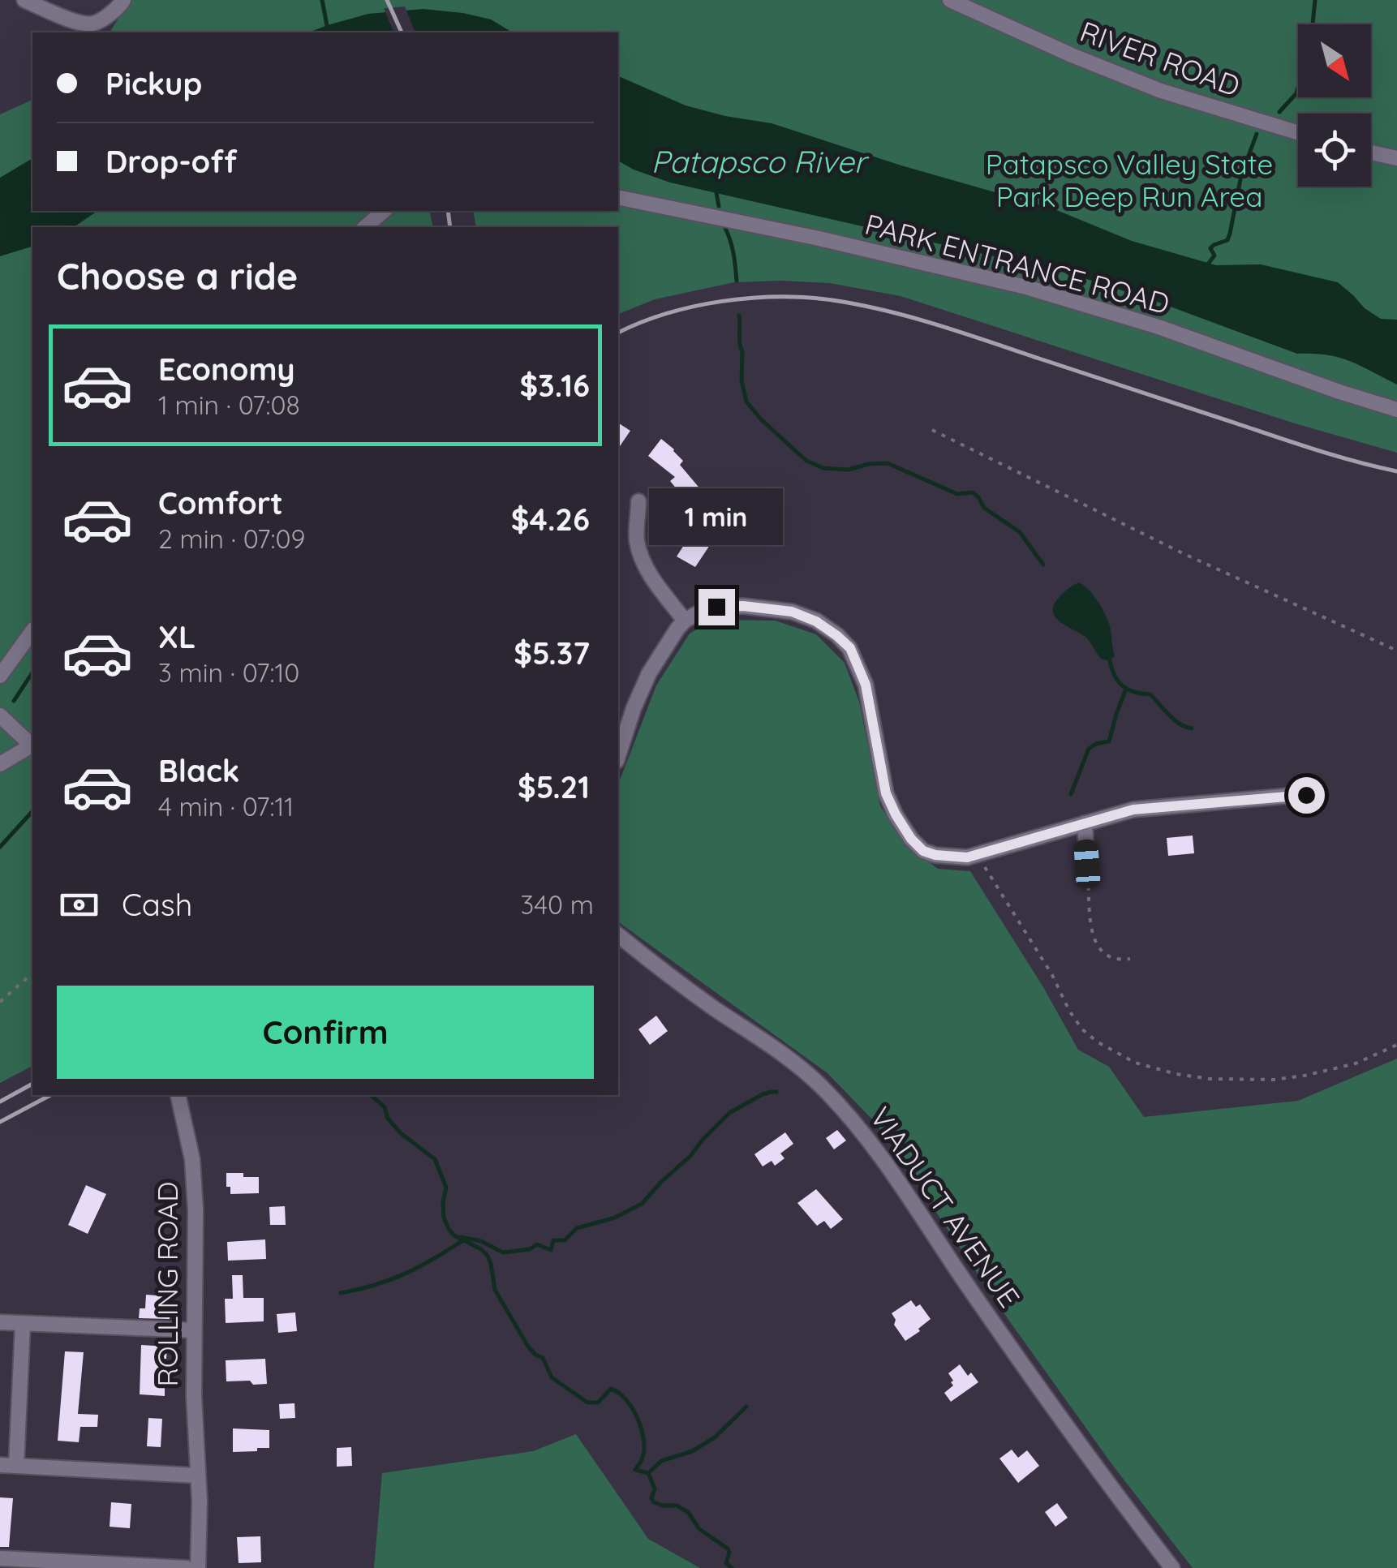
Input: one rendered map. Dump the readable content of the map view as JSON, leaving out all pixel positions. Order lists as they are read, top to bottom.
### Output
{
  "streets": {
    "street": [
      "RIVER ROAD",
      "PARK ENTRANCE ROAD",
      "VIADUCT AVENUE",
      "ROLLING ROAD"
    ]
  },
  "water": ["Patapsco River"],
  "parks": ["Patapsco Valley State Park Deep Run Area"],
  "north": "bottom right",
  "page": {
    "banner": ["Pickup", "Drop-off"],
    "heading": "Choose a ride",
    "list": [
      {
        "name": "Economy",
        "note": "1 min · 07:08",
        "value": "$3.16"
      },
      {
        "name": "Comfort",
        "note": "2 min · 07:09",
        "value": "$4.26"
      },
      {
        "name": "XL",
        "note": "3 min · 07:10",
        "value": "$5.37"
      },
      {
        "name": "Black",
        "note": "4 min · 07:11",
        "value": "$5.21"
      }
    ],
    "bubble": "1 min",
    "pay": ["Cash", "340 m"],
    "buttons": "Confirm"
  }
}
